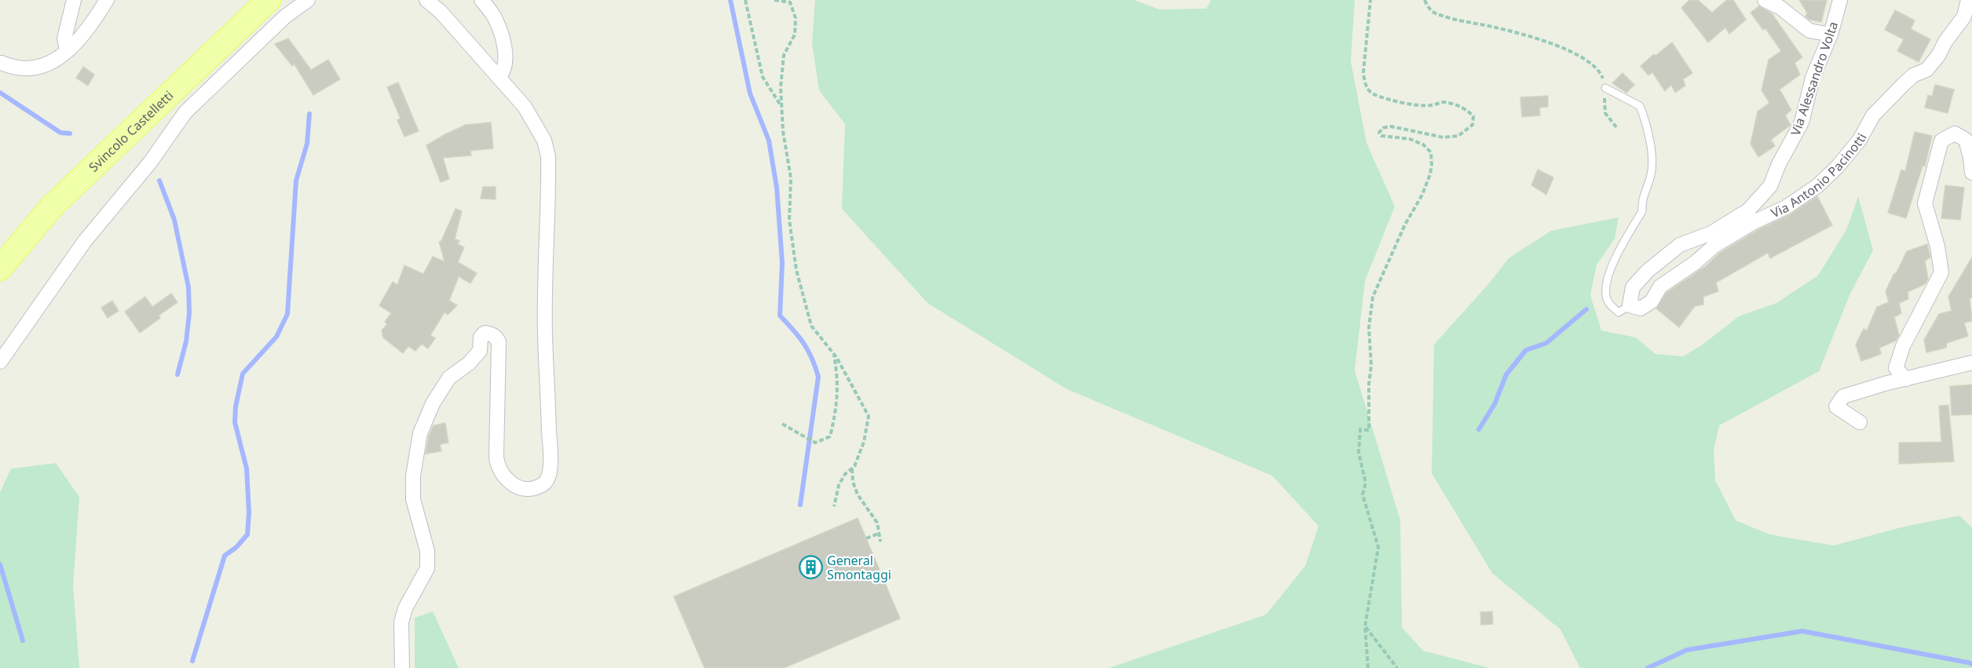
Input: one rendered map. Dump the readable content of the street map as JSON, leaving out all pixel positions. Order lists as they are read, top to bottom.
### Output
{
  "streets": {
    "main road": ["Svincolo Castelletti"],
    "street": ["Via Alessandro Volta", "Via Antonio Pacinotti"]
  },
  "crossings": [
    ["Via Alessandro Volta", "Via Antonio Pacinotti"]
  ],
  "places": {
    "building": ["General Smontaggi"]
  }
}
